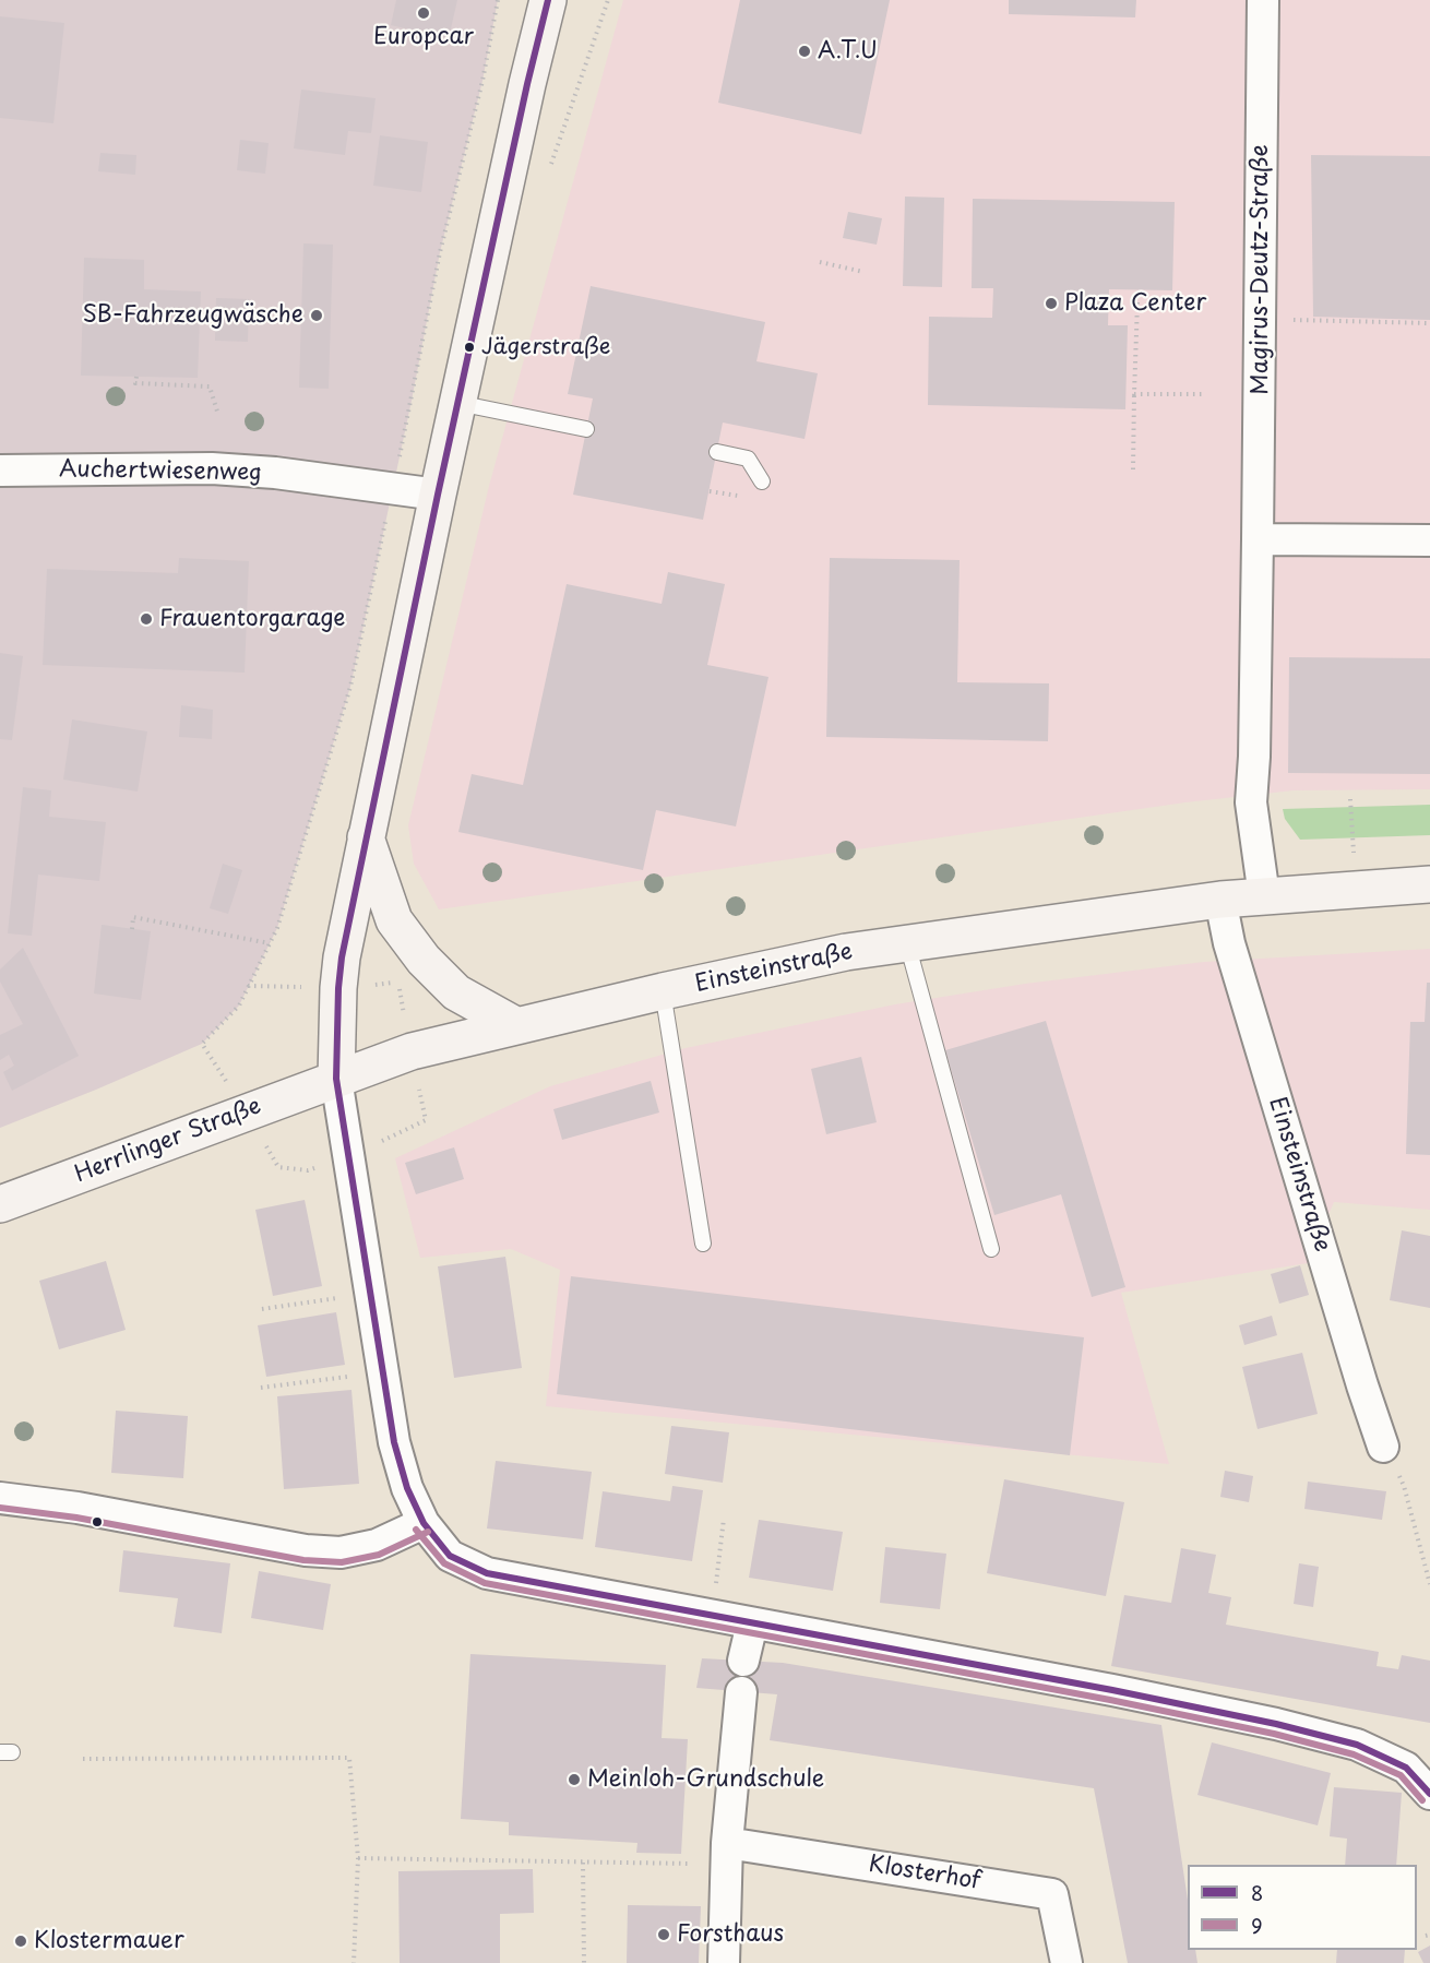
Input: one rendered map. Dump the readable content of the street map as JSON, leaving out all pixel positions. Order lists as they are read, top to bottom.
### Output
{
  "streets": {
    "street": [
      "Magirus-Deutz-Straße",
      "Auchertwiesenweg",
      "Einsteinstraße",
      "Herrlinger Straße",
      "Klosterhof"
    ]
  },
  "crossings": [
    ["Magirus-Deutz-Straße", "Einsteinstraße"],
    ["Einsteinstraße", "Herrlinger Straße"]
  ],
  "places": [
    "Europcar",
    "A.T.U",
    "Plaza Center",
    "SB-Fahrzeugwäsche",
    "Jägerstraße",
    "Frauentorgarage",
    "Meinloh-Grundschule",
    "Forsthaus",
    "Klostermauer"
  ],
  "lines": ["transit line 8", "transit line 9"],
  "legend": ["8", "9"]
}
